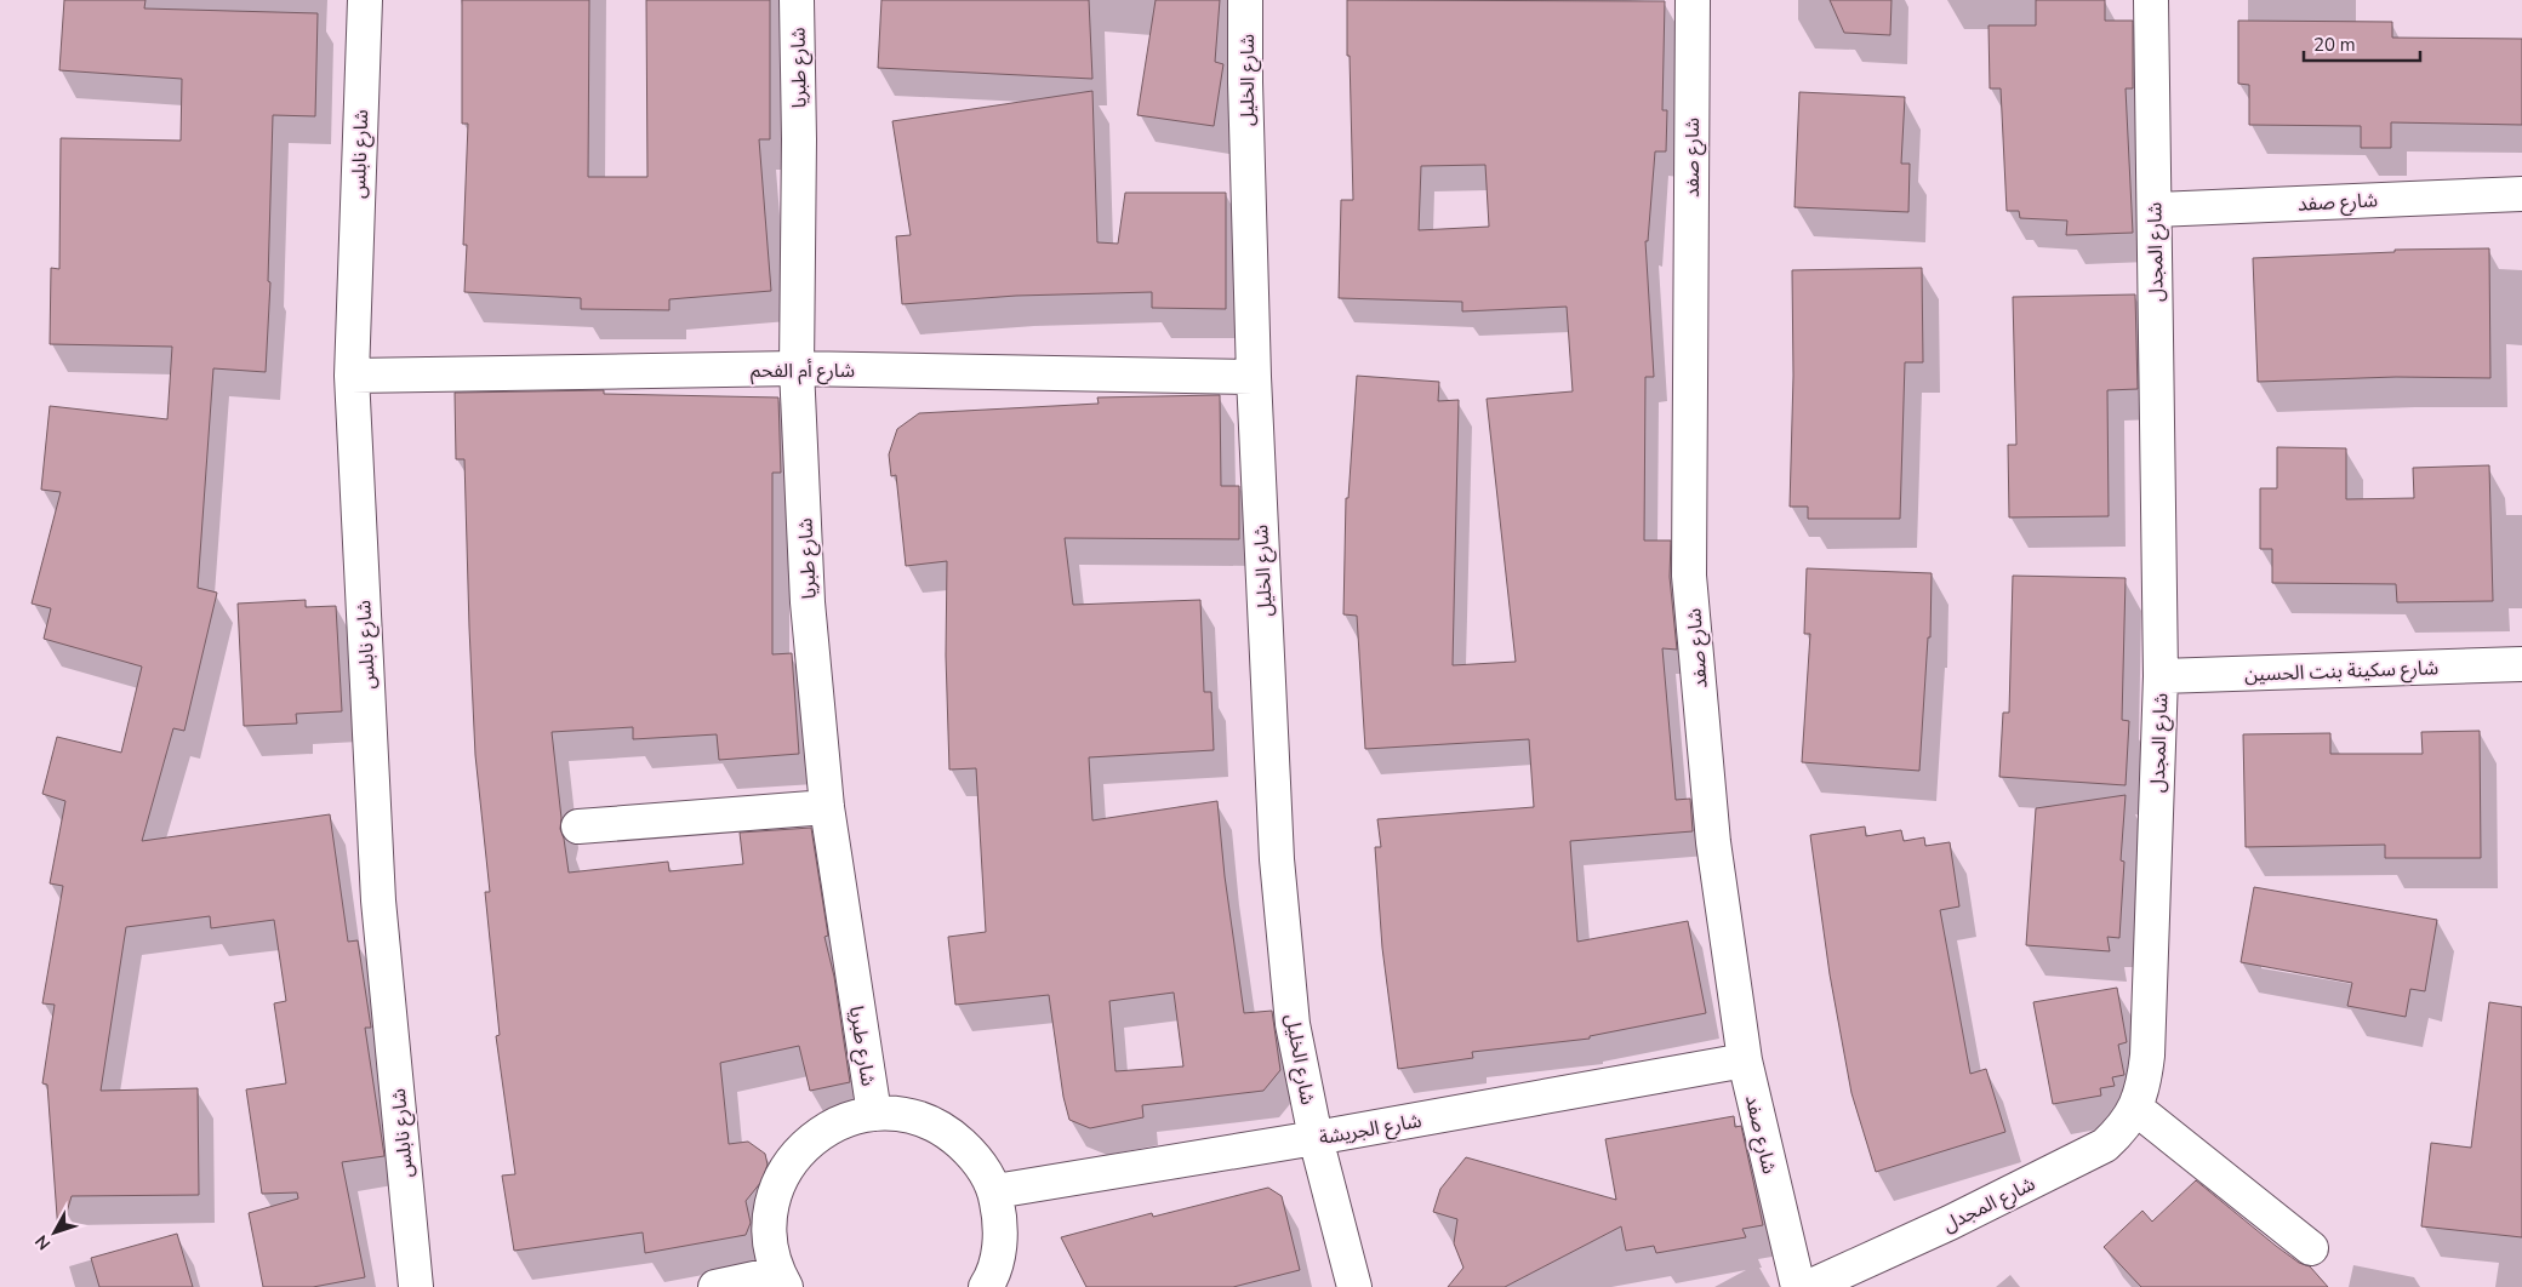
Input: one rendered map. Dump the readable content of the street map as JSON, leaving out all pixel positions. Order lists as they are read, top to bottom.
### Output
{
  "streets": {
    "street": [
      "شارع طبريا",
      "شارع الخليل",
      "شارع نابلس",
      "شارع صفد",
      "شارع المجدل",
      "شارع أم الفحم",
      "شارع سكينة بنت الحسين",
      "شارع الجريشة"
    ]
  },
  "crossings": [
    ["شارع طبريا", "شارع أم الفحم"],
    ["شارع الخليل", "شارع أم الفحم"],
    ["شارع الخليل", "شارع الجريشة"],
    ["شارع نابلس", "شارع أم الفحم"],
    ["شارع صفد", "شارع المجدل"],
    ["شارع صفد", "شارع الجريشة"],
    ["شارع المجدل", "شارع سكينة بنت الحسين"]
  ],
  "scale_bar": "20 m",
  "north": "bottom left"
}
